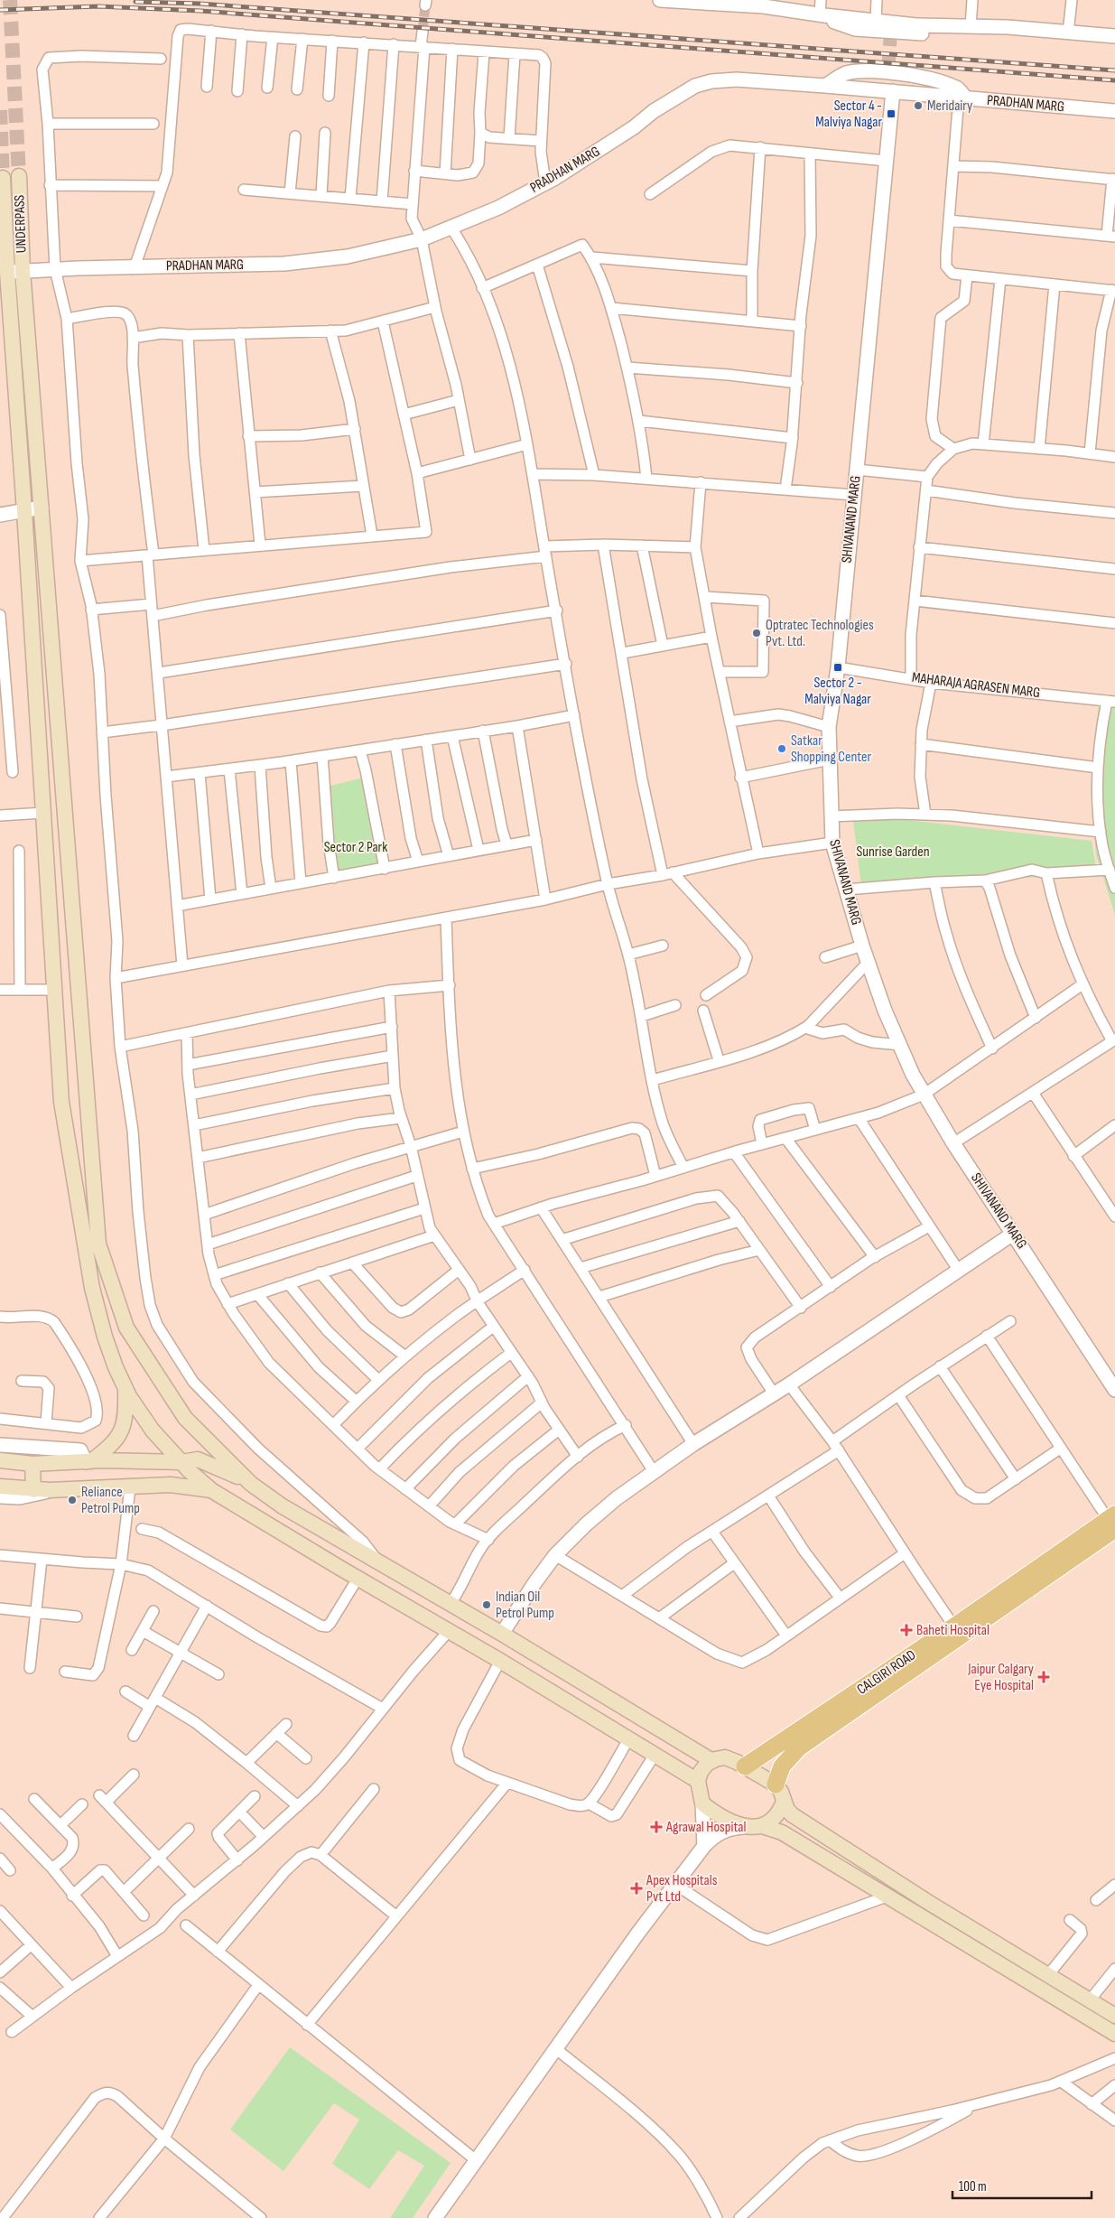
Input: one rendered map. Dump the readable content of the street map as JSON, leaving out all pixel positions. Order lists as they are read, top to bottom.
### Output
{
  "streets": {
    "main road": ["UNDERPASS", "CALGIRI ROAD"],
    "street": ["PRADHAN MARG", "SHIVANAND MARG", "MAHARAJA AGRASEN MARG"]
  },
  "crossings": [
    ["PRADHAN MARG", "UNDERPASS"],
    ["PRADHAN MARG", "SHIVANAND MARG"],
    ["SHIVANAND MARG", "MAHARAJA AGRASEN MARG"]
  ],
  "parks": ["Sector 2 Park", "Sunrise Garden"],
  "places": {
    "other": [
      "Meridairy",
      "Optratec Technologies Pvt. Ltd.",
      "Satkar Shopping Center",
      "Reliance Petrol Pump",
      "Indian Oil Petrol Pump"
    ],
    "transit": ["Sector 4 - Malviya Nagar", "Sector 2 - Malviya Nagar"],
    "health": [
      "Baheti Hospital",
      "Jaipur Calgary Eye Hospital",
      "Agrawal Hospital",
      "Apex Hospitals Pvt Ltd"
    ]
  },
  "scale_bar": "100 m"
}
